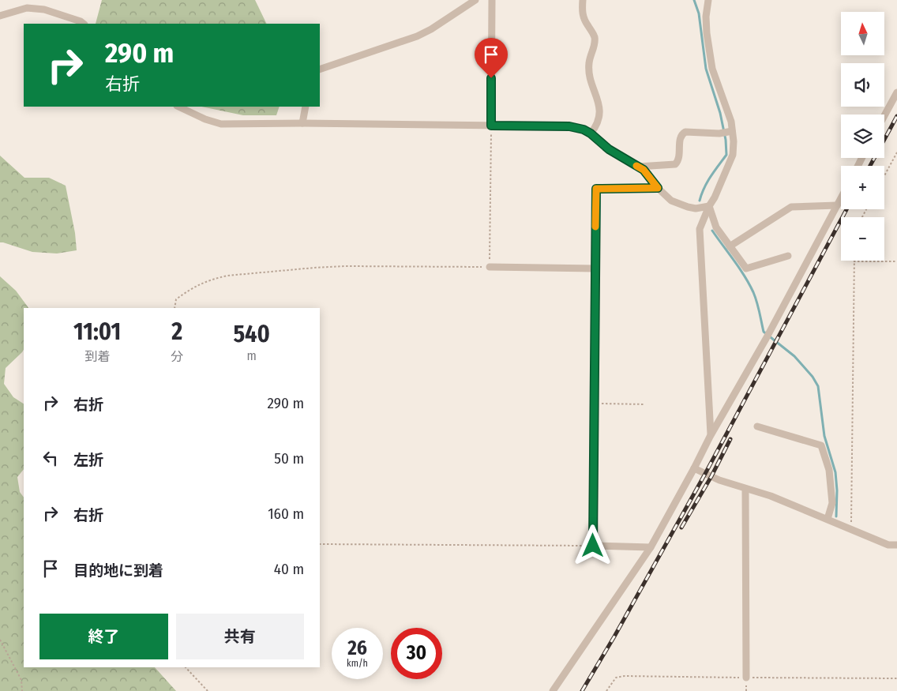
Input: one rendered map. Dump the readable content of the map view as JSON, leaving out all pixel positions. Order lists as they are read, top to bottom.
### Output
{
  "north": "top",
  "page": {
    "map_buttons": ["+", "−"],
    "turn": ["290 m", "右折"],
    "eta": [
      "11:01",
      "到着",
      "2",
      "分",
      "540",
      "m"
    ],
    "list": [
      {
        "name": "右折",
        "value": "290 m"
      },
      {
        "name": "左折",
        "value": "50 m"
      },
      {
        "name": "右折",
        "value": "160 m"
      },
      {
        "name": "目的地に到着",
        "value": "40 m"
      }
    ],
    "buttons": ["終了", "共有"],
    "speed": "26 km/h",
    "limit": "30"
  }
}
